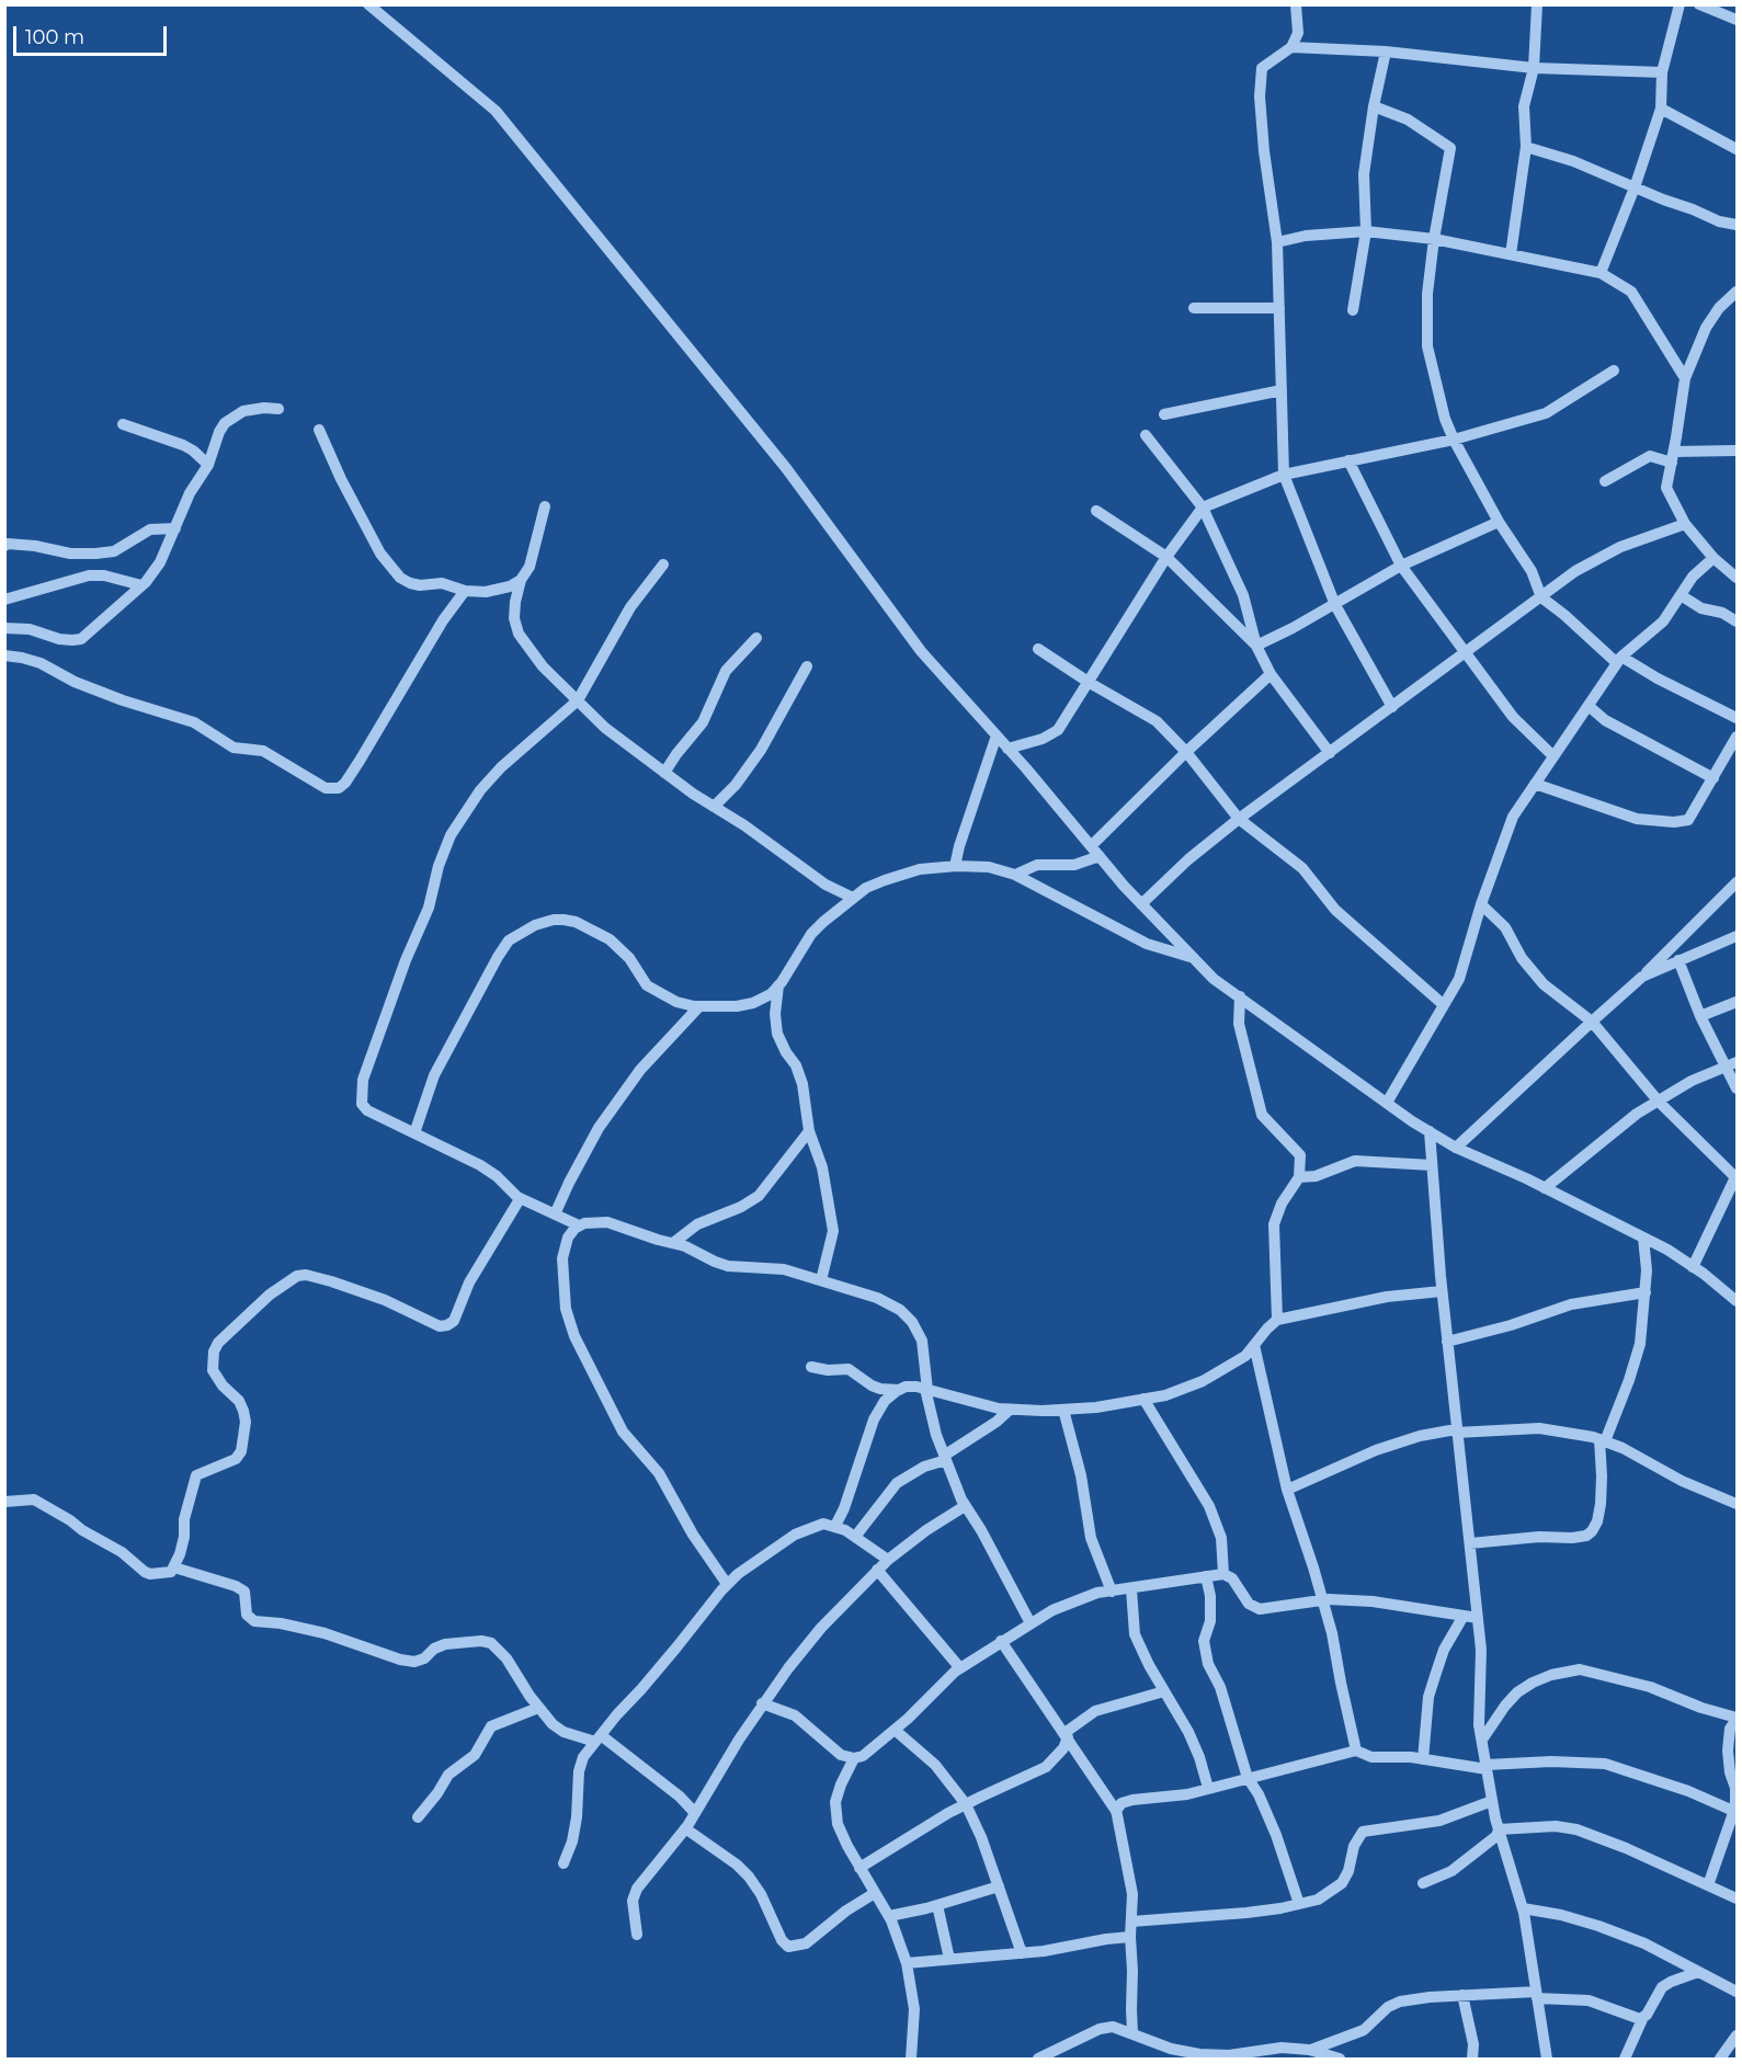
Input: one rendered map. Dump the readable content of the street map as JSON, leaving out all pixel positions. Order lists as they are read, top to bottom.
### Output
{
  "scale_bar": "100 m"
}
